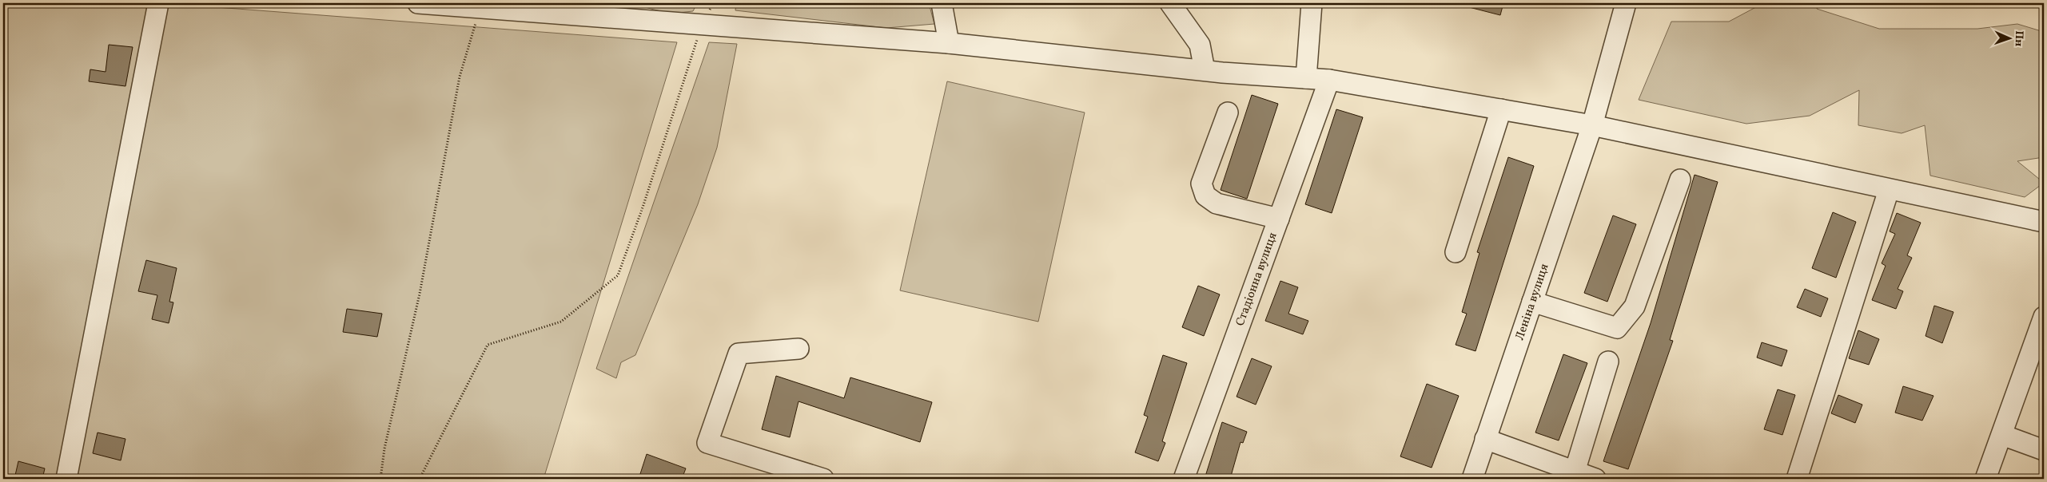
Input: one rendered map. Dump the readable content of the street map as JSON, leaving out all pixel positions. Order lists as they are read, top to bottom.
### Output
{
  "streets": {
    "street": ["Стадіонна вулиця", "Леніна вулиця"]
  },
  "north": "right"
}
